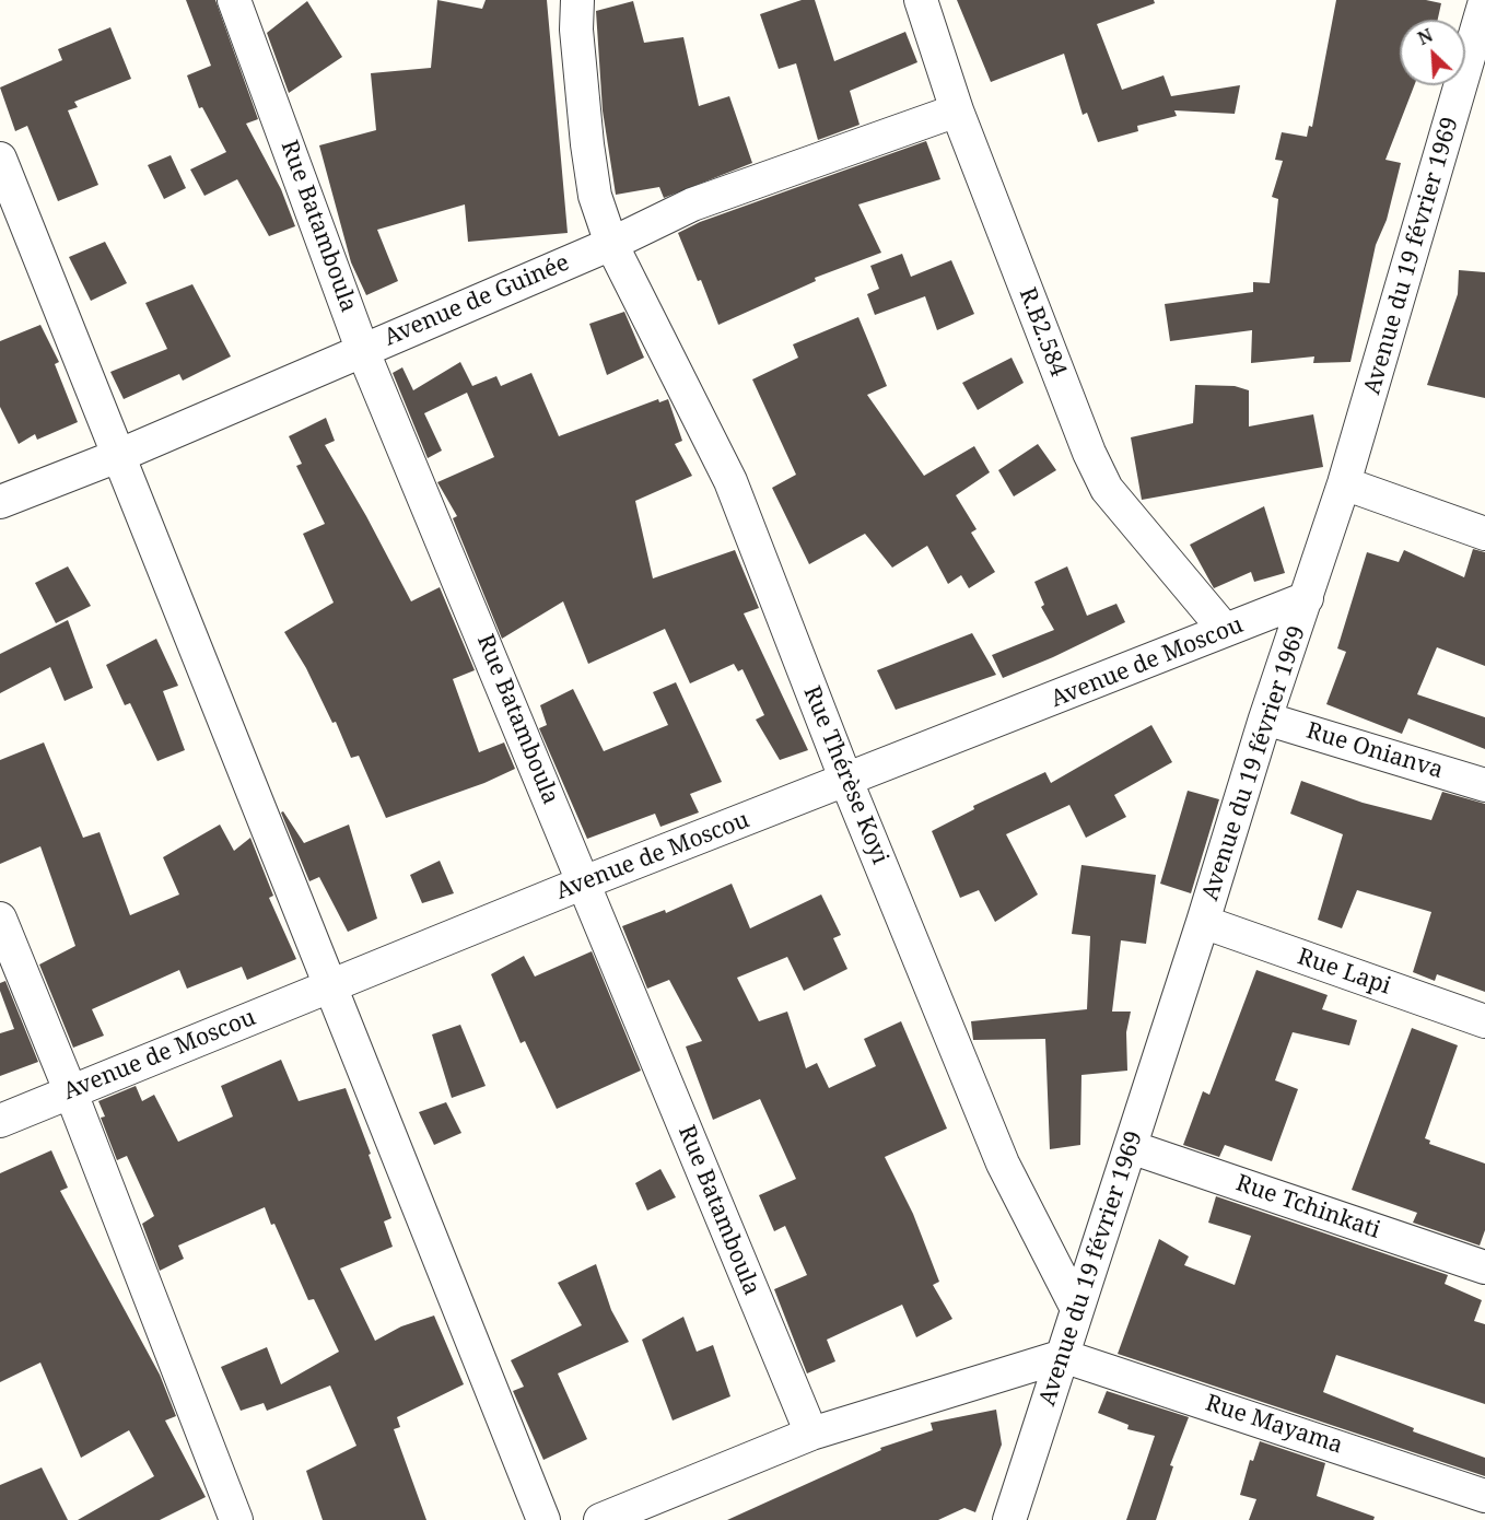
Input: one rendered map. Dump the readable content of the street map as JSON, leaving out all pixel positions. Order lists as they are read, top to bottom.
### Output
{
  "streets": {
    "street": [
      "Rue Batamboula",
      "Avenue du 19 février 1969",
      "Avenue de Guinée",
      "R.B2.584",
      "Avenue de Moscou",
      "Rue Onianva",
      "Rue Thérèse Koyi",
      "Rue Lapi",
      "Rue Tchinkati",
      "Rue Mayama"
    ]
  },
  "crossings": [
    ["Rue Batamboula", "Avenue de Guinée"],
    ["Rue Batamboula", "Avenue de Moscou"],
    ["Avenue du 19 février 1969", "Avenue de Moscou"],
    ["Avenue du 19 février 1969", "Rue Onianva"],
    ["Avenue du 19 février 1969", "Rue Thérèse Koyi"],
    ["Avenue du 19 février 1969", "Rue Lapi"],
    ["Avenue du 19 février 1969", "Rue Tchinkati"],
    ["Avenue du 19 février 1969", "Rue Mayama"],
    ["Avenue de Guinée", "R.B2.584"],
    ["Avenue de Guinée", "Rue Thérèse Koyi"],
    ["R.B2.584", "Avenue de Moscou"],
    ["Avenue de Moscou", "Rue Thérèse Koyi"]
  ],
  "north": "top left"
}
